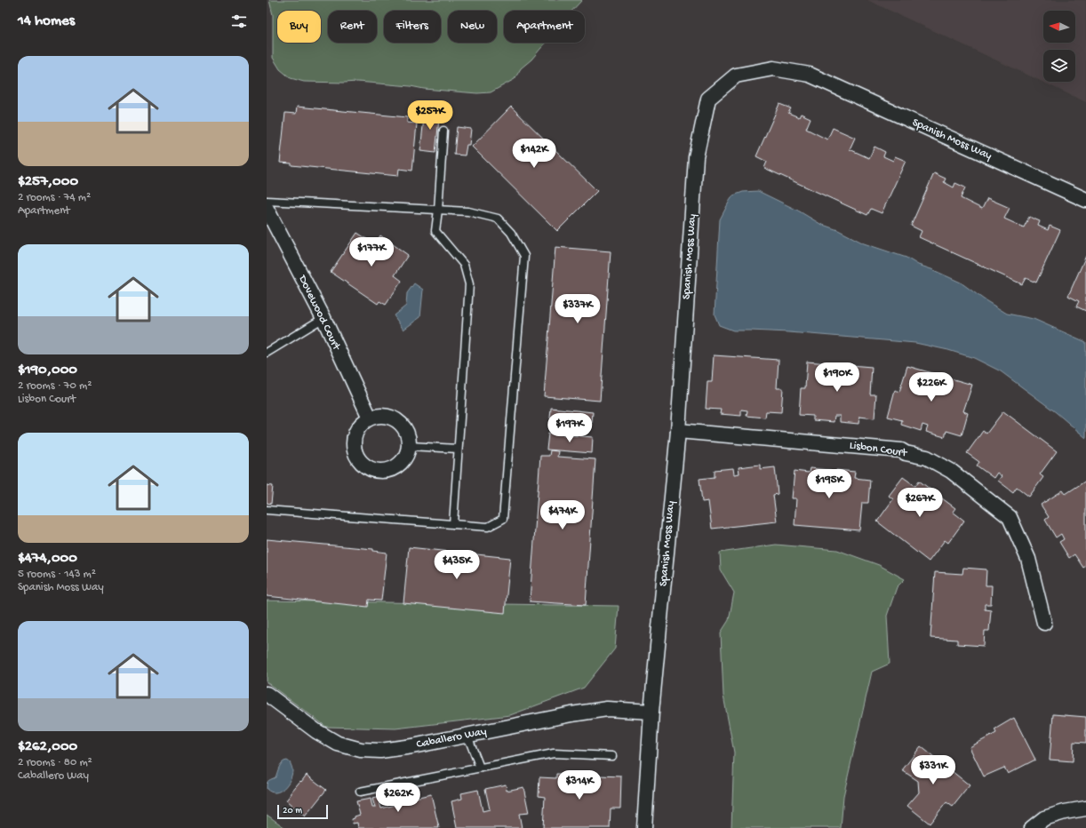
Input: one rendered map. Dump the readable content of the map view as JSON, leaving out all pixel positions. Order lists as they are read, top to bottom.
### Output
{
  "streets": {
    "street": [
      "Spanish Moss Way",
      "Dovewood Court",
      "Lisbon Court",
      "Caballero Way"
    ]
  },
  "crossings": [
    ["Spanish Moss Way", "Lisbon Court"],
    ["Spanish Moss Way", "Caballero Way"]
  ],
  "scale_bar": "20 m",
  "north": "left",
  "page": {
    "heading": "14 homes",
    "chip": [
      "Buy",
      "Rent",
      "Filters",
      "New",
      "Apartment"
    ],
    "list": [
      {
        "name": "$257,000",
        "note": "2 rooms · 74 m² · Apartment"
      },
      {
        "name": "$190,000",
        "note": "2 rooms · 70 m² · Lisbon Court"
      },
      {
        "name": "$474,000",
        "note": "5 rooms · 143 m² · Spanish Moss Way"
      },
      {
        "name": "$262,000",
        "note": "2 rooms · 80 m² · Caballero Way"
      }
    ],
    "price": [
      "$257K",
      "$142K",
      "$177K",
      "$337K",
      "$190K",
      "$226K",
      "$197K",
      "$195K",
      "$267K",
      "$474K",
      "$435K",
      "$331K",
      "$314K",
      "$262K"
    ],
    "scale": "20 m"
  }
}
